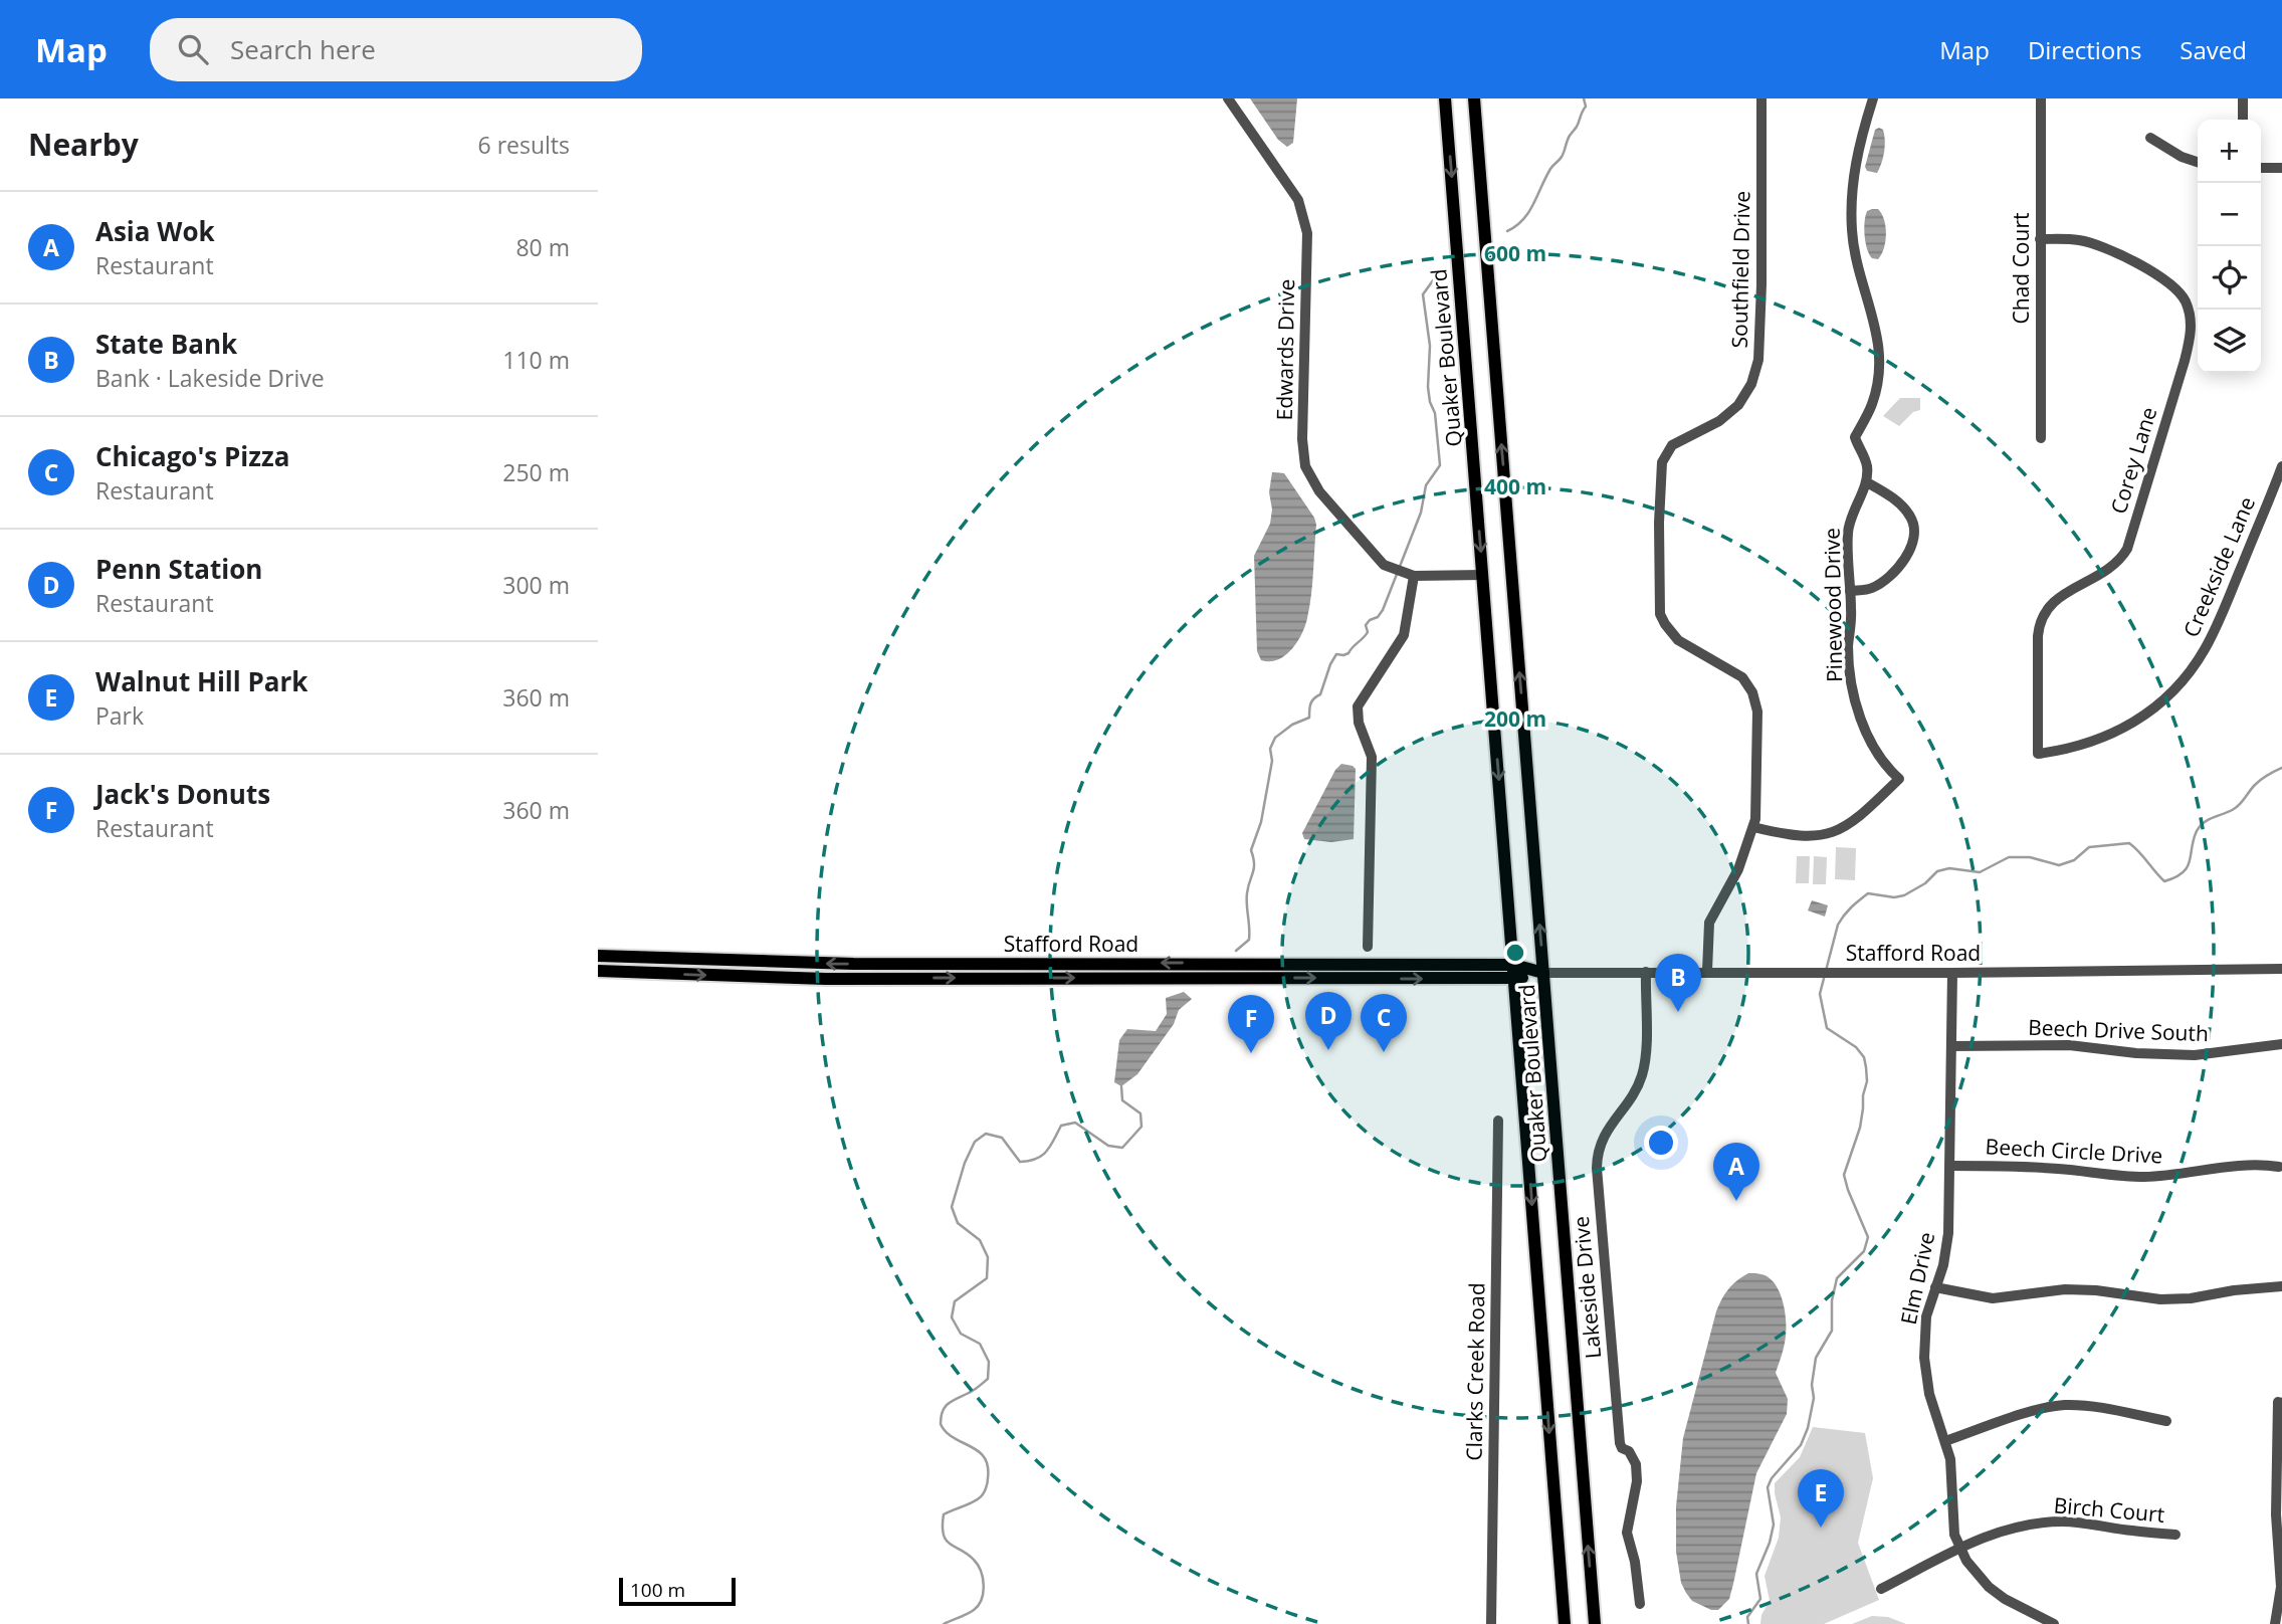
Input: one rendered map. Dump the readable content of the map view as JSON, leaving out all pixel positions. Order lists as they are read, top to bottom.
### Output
{
  "streets": {
    "main road": ["Quaker Boulevard", "Stafford Road"],
    "street": [
      "Chad Court",
      "Southfield Drive",
      "Edwards Drive",
      "Corey Lane",
      "Creekside Lane",
      "Pinewood Drive",
      "Beech Drive South",
      "Beech Circle Drive",
      "Elm Drive",
      "Lakeside Drive",
      "Clarks Creek Road",
      "Birch Court"
    ]
  },
  "crossings": [
    ["Chad Court", "Corey Lane"],
    ["Southfield Drive", "Pinewood Drive"],
    ["Southfield Drive", "Stafford Road"],
    ["Edwards Drive", "Quaker Boulevard"],
    ["Quaker Boulevard", "Stafford Road"],
    ["Corey Lane", "Creekside Lane"],
    ["Stafford Road", "Elm Drive"],
    ["Stafford Road", "Lakeside Drive"],
    ["Beech Drive South", "Elm Drive"],
    ["Beech Circle Drive", "Elm Drive"],
    ["Elm Drive", "Birch Court"]
  ],
  "scale_bar": "100 m",
  "page": {
    "header": "Map",
    "search": "Search here",
    "nav": ["Map", "Directions", "Saved"],
    "heading": ["Nearby", "6 results"],
    "map_buttons": ["+", "−"],
    "list": [
      {
        "mark": "A",
        "name": "Asia Wok",
        "note": "Restaurant",
        "value": "80 m"
      },
      {
        "mark": "B",
        "name": "State Bank",
        "note": "Bank · Lakeside Drive",
        "value": "110 m"
      },
      {
        "mark": "C",
        "name": "Chicago's Pizza",
        "note": "Restaurant",
        "value": "250 m"
      },
      {
        "mark": "D",
        "name": "Penn Station",
        "note": "Restaurant",
        "value": "300 m"
      },
      {
        "mark": "E",
        "name": "Walnut Hill Park",
        "note": "Park",
        "value": "360 m"
      },
      {
        "mark": "F",
        "name": "Jack's Donuts",
        "note": "Restaurant",
        "value": "360 m"
      }
    ],
    "pins": [
      "B",
      "D",
      "C",
      "F",
      "A",
      "E"
    ],
    "scale": "100 m"
  },
  "rings": ["600 m", "400 m", "200 m"]
}
